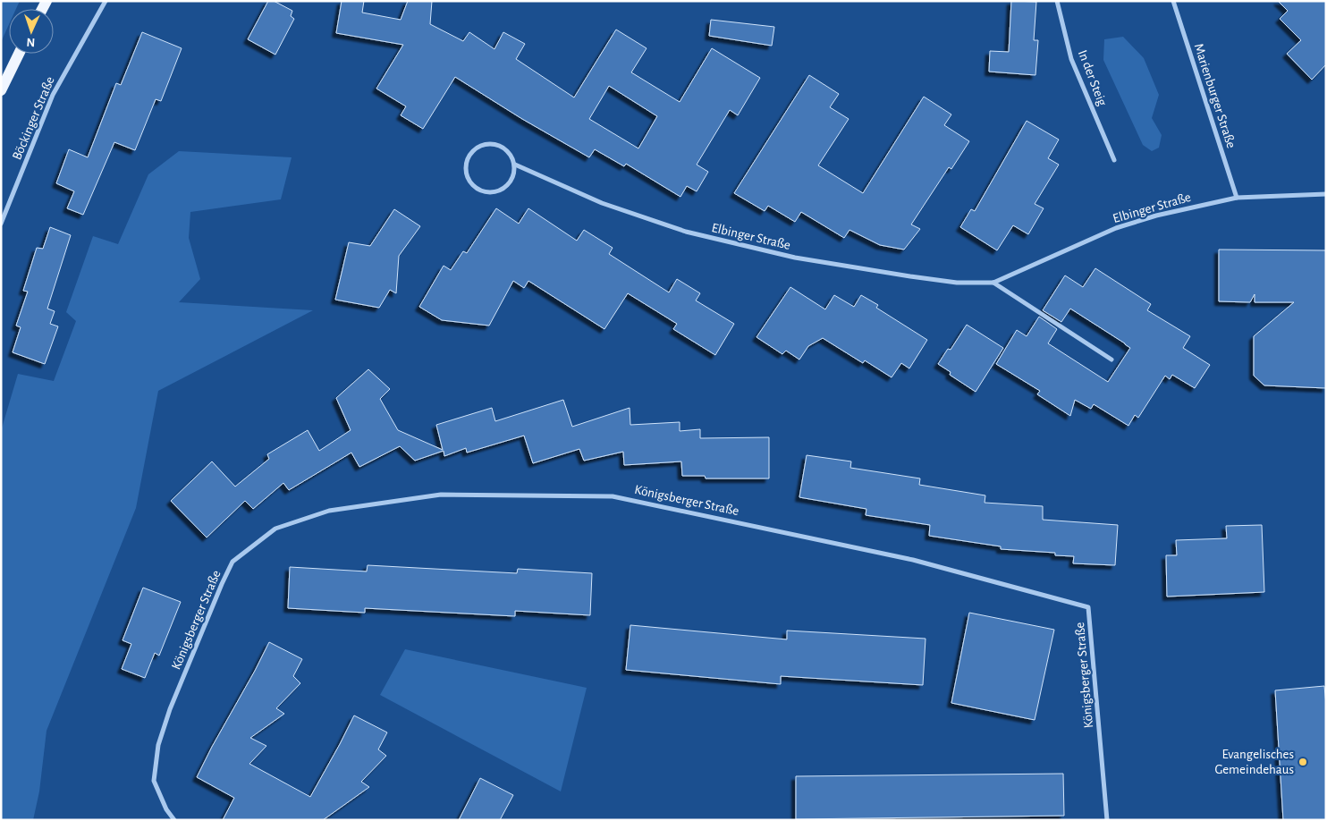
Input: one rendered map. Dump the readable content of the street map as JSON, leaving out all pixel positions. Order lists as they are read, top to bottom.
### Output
{
  "streets": {
    "street": [
      "In der Steig",
      "Marienburger Straße",
      "Böckinger Straße",
      "Elbinger Straße",
      "Königsberger Straße"
    ]
  },
  "crossings": [
    ["Marienburger Straße", "Elbinger Straße"]
  ],
  "places": ["Evangelisches Gemeindehaus"],
  "north": "bottom"
}
